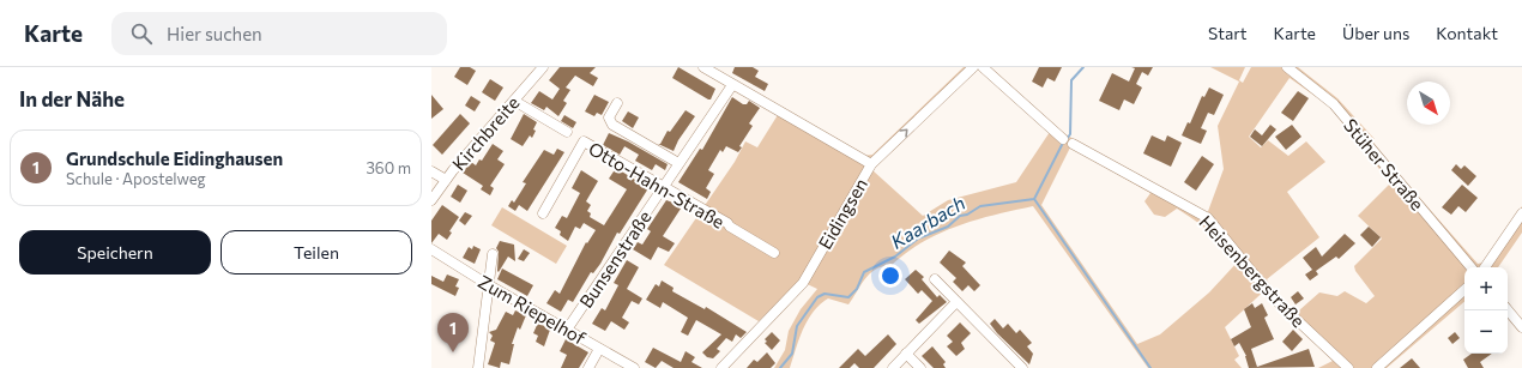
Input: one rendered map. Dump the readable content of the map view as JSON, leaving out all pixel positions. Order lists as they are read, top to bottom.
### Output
{
  "streets": {
    "street": [
      "Kirchbreite",
      "Stüher Straße",
      "Otto-Hahn-Straße",
      "Eidingsen",
      "Bunsenstraße",
      "Heisenbergstraße",
      "Zum Riepelhof"
    ]
  },
  "crossings": [
    ["Otto-Hahn-Straße", "Bunsenstraße"],
    ["Bunsenstraße", "Zum Riepelhof"]
  ],
  "one_way": ["Eidingsen"],
  "water": ["Kaarbach"],
  "north": "bottom right",
  "page": {
    "header": "Karte",
    "search": "Hier suchen",
    "nav": [
      "Start",
      "Karte",
      "Über uns",
      "Kontakt"
    ],
    "heading": "In der Nähe",
    "list": [
      {
        "mark": "1",
        "name": "Grundschule Eidinghausen",
        "note": "Schule · Apostelweg",
        "value": "360 m"
      }
    ],
    "buttons": ["Speichern", "Teilen"],
    "map_buttons": ["+", "−"],
    "pins": "1"
  }
}
